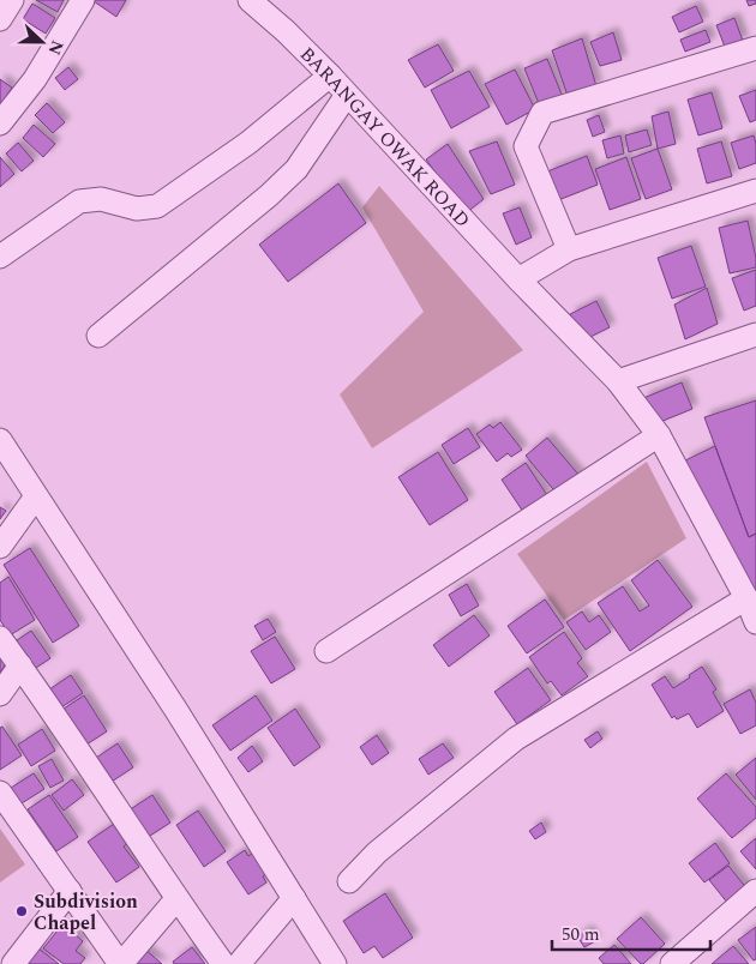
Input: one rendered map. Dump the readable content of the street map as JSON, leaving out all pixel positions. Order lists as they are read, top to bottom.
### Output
{
  "streets": {
    "street": ["BARANGAY OWAK ROAD"]
  },
  "places": ["Subdivision Chapel"],
  "scale_bar": "50 m",
  "north": "right"
}
